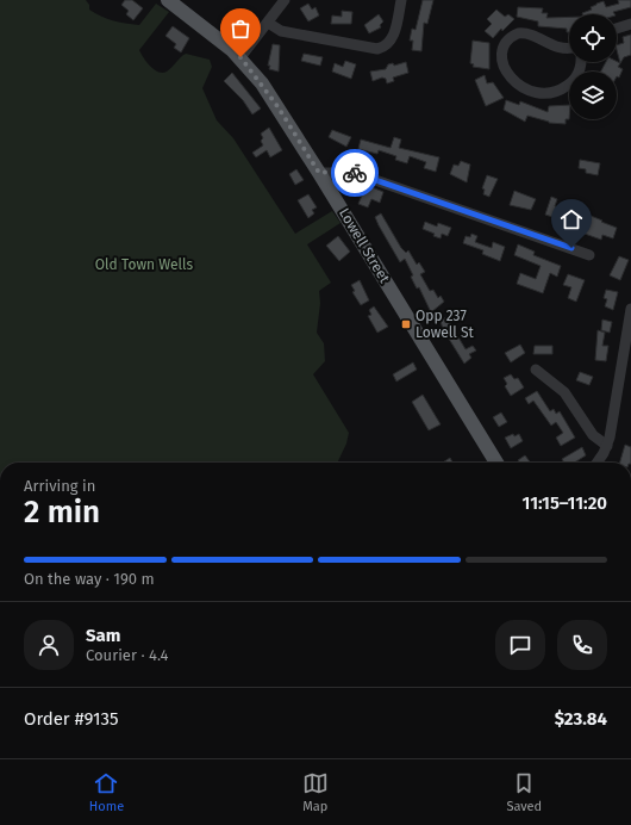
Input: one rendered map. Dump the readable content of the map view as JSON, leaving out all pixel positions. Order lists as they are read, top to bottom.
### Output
{
  "streets": {
    "main road": ["Lowell Street"]
  },
  "parks": ["Old Town Wells"],
  "places": {
    "transit": ["Opp 237 Lowell St"]
  },
  "page": {
    "heading": ["2 min", "Arriving in", "11:15–11:20"],
    "panel": [
      "Sam",
      "Courier · 4.4",
      "Order #9135",
      "$23.84"
    ],
    "bar": "On the way · 190 m",
    "tabs": ["Home", "Map", "Saved"]
  }
}
